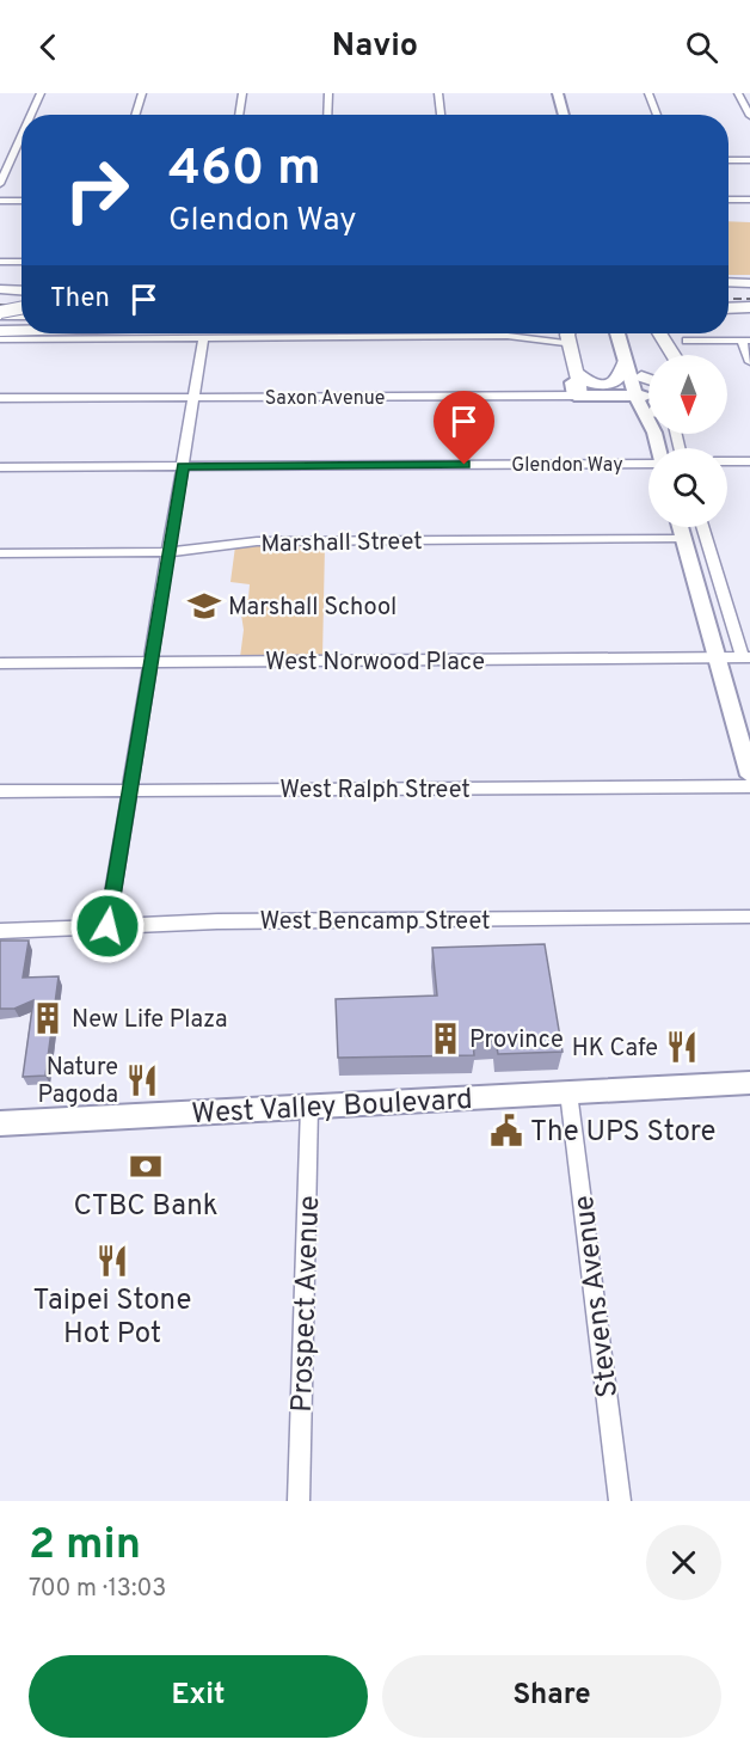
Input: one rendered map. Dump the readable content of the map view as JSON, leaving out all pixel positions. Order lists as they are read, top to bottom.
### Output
{
  "streets": {
    "main road": ["Saxon Avenue", "West Valley Boulevard"],
    "street": [
      "Glendon Way",
      "Marshall Street",
      "West Norwood Place",
      "West Ralph Street",
      "West Bencamp Street",
      "Stevens Avenue",
      "Prospect Avenue"
    ]
  },
  "crossings": [
    ["West Valley Boulevard", "Stevens Avenue"],
    ["West Valley Boulevard", "Prospect Avenue"]
  ],
  "places": {
    "school or university": ["Marshall School"],
    "building": ["New Life Plaza", "Province"],
    "restaurant": ["HK Cafe", "Nature Pagoda", "Taipei Stone Hot Pot"],
    "public building": ["The UPS Store"],
    "bank": ["CTBC Bank"]
  },
  "north": "bottom",
  "page": {
    "header": "Navio",
    "turn": ["460 m", "Glendon Way"],
    "then": "Then",
    "heading": ["2 min", "700 m · 13:03"],
    "buttons": ["Exit", "Share"]
  }
}
